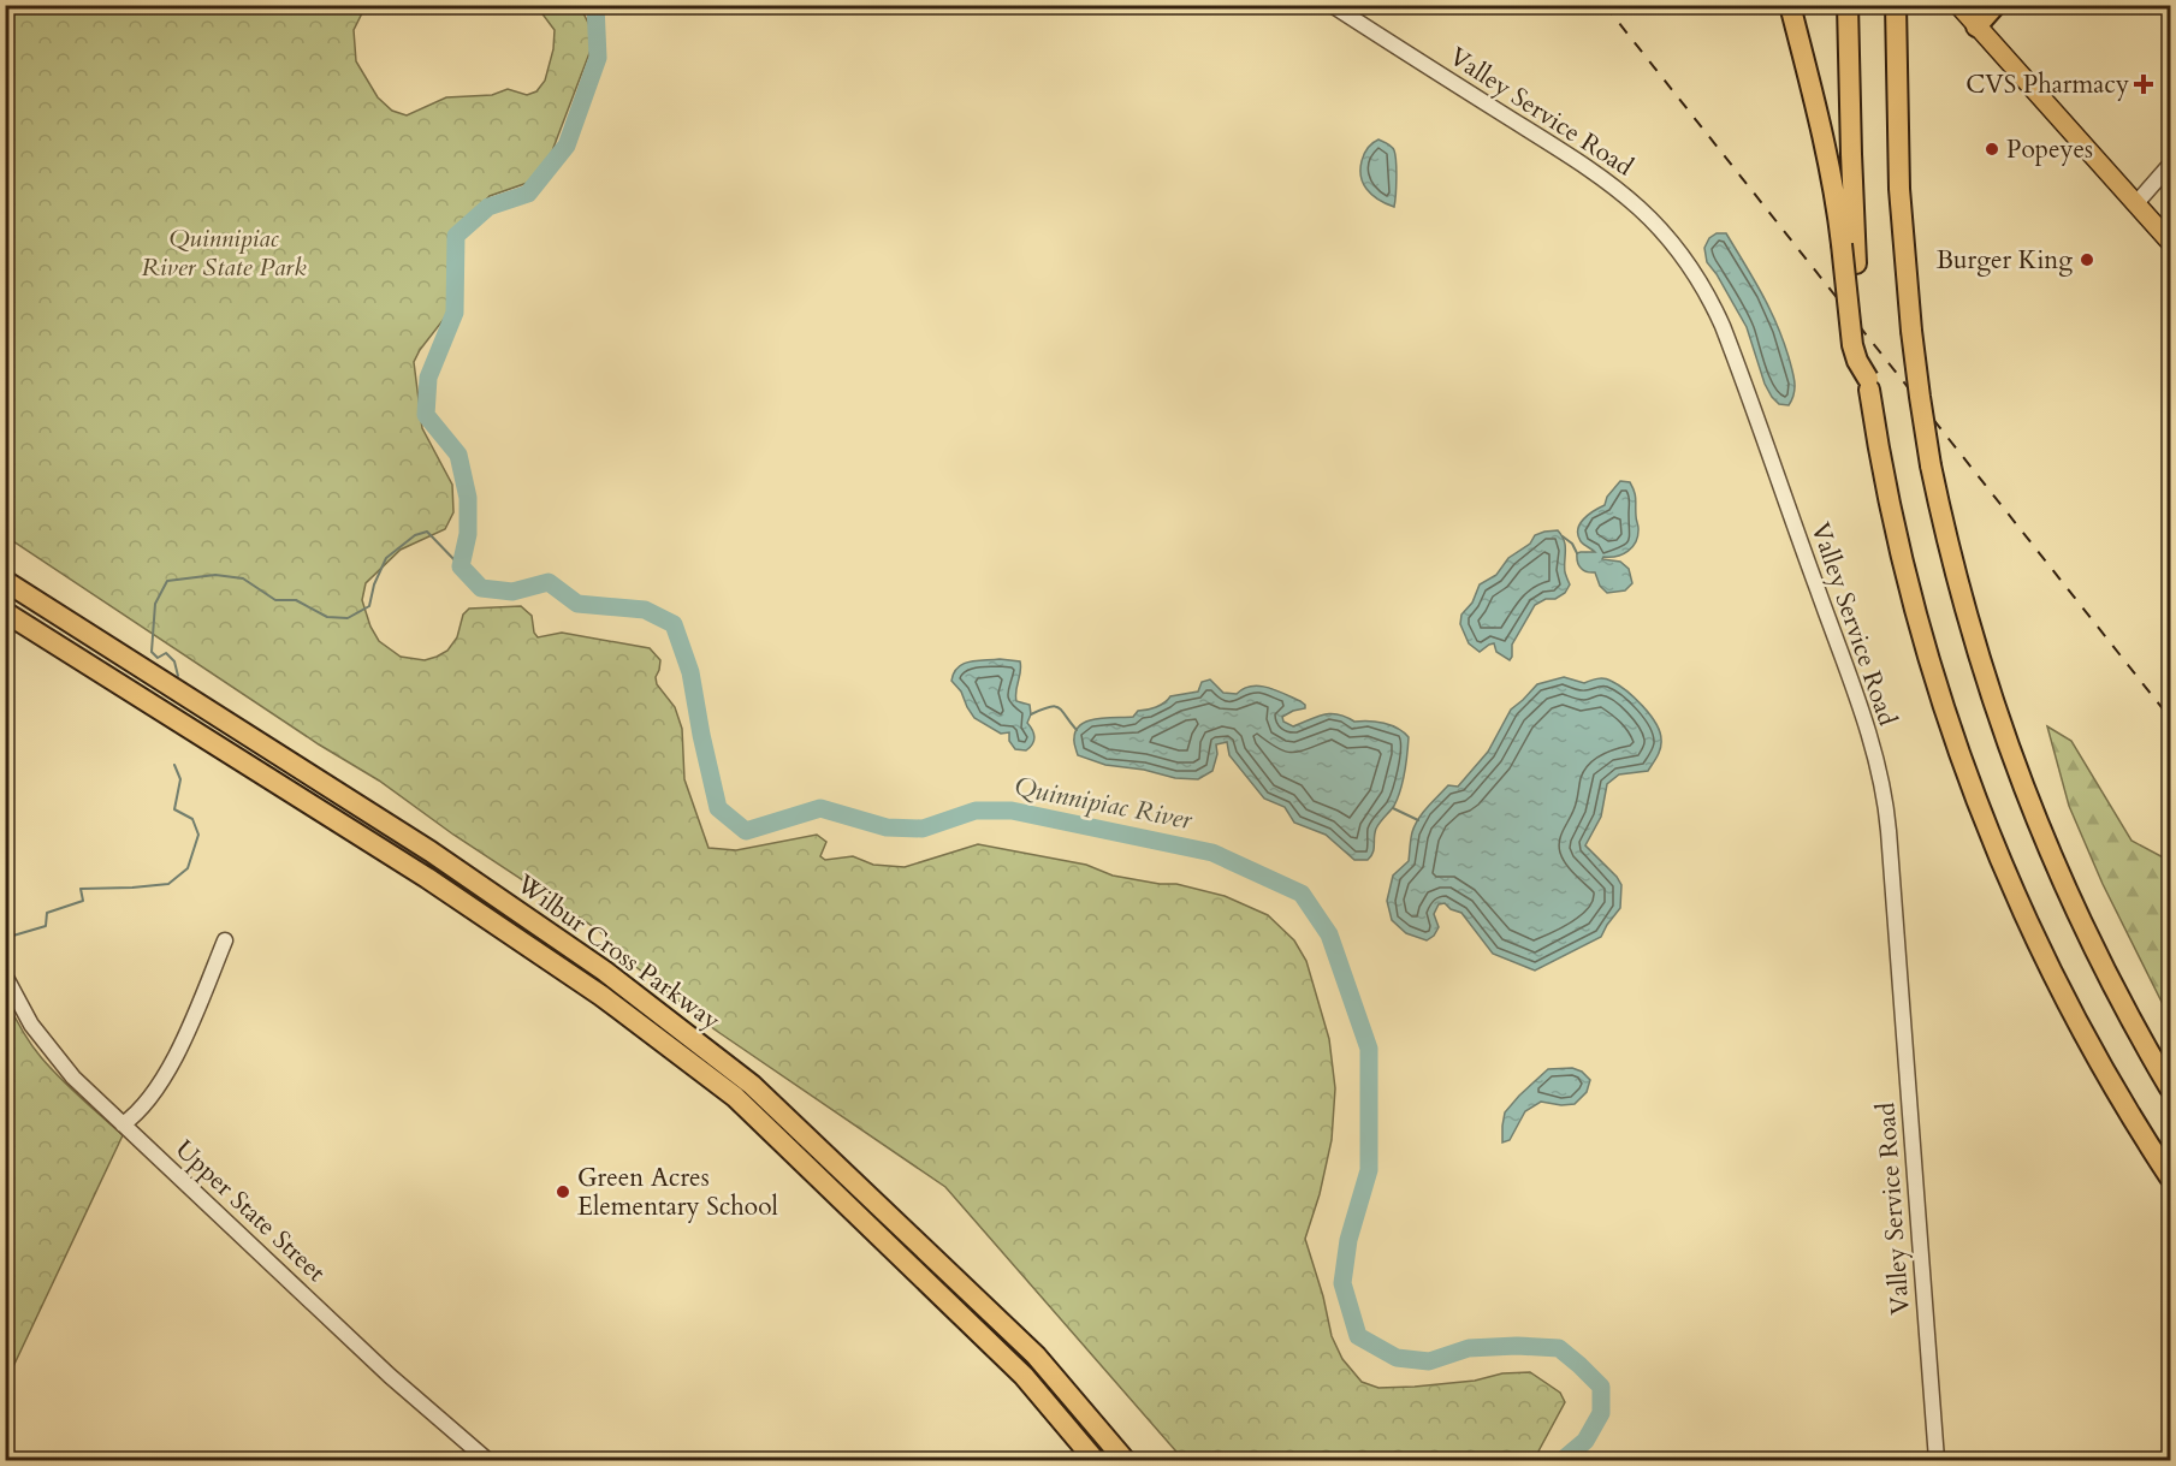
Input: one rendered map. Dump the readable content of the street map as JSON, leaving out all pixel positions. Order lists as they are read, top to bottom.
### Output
{
  "streets": {
    "highway": ["Wilbur Cross Parkway"],
    "street": ["Valley Service Road", "Upper State Street"]
  },
  "water": ["Quinnipiac River"],
  "parks": ["Quinnipiac River State Park"],
  "places": {
    "health": ["CVS Pharmacy"],
    "other": ["Popeyes", "Burger King", "Green Acres Elementary School"]
  }
}
